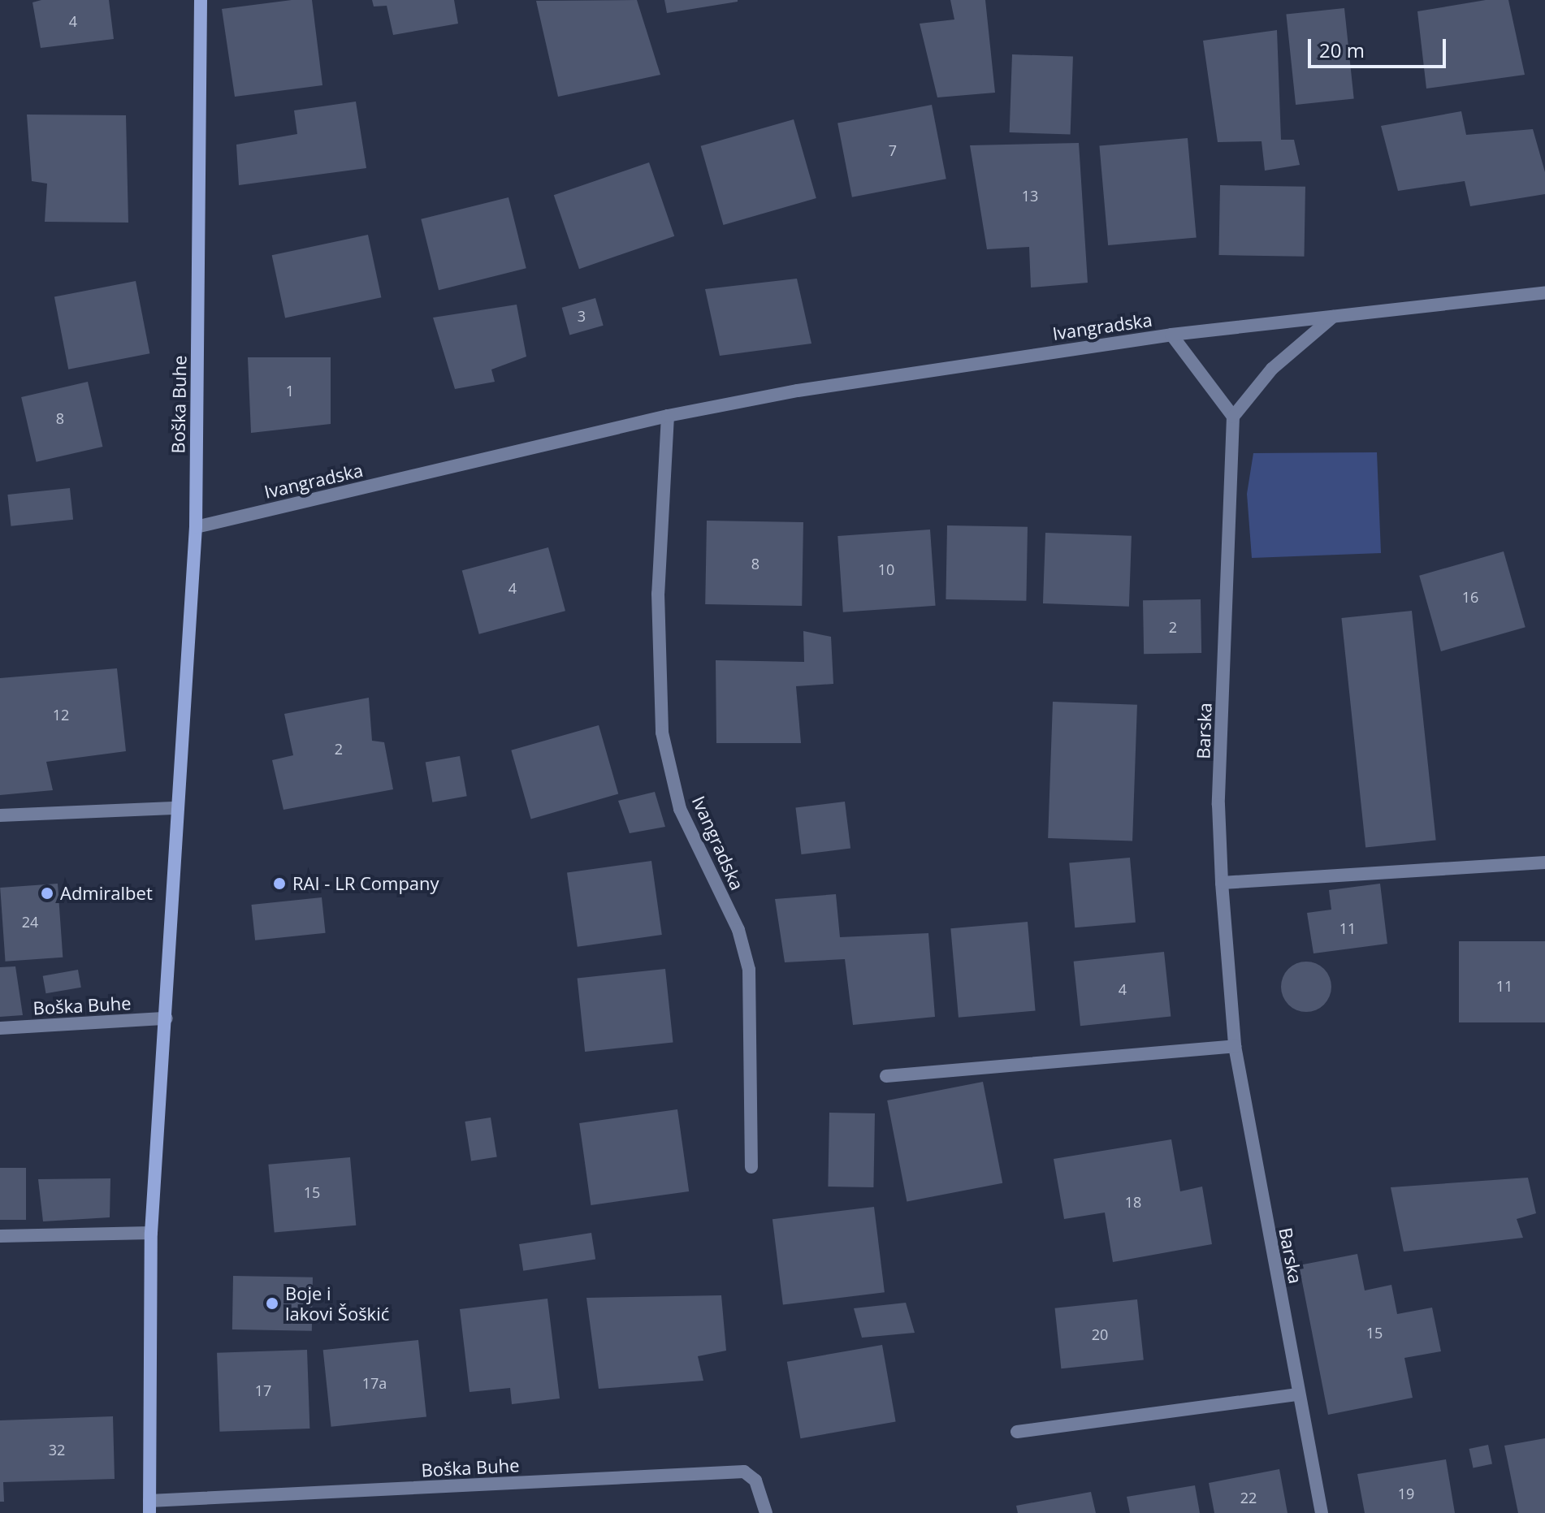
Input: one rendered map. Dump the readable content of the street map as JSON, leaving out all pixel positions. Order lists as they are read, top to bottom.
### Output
{
  "streets": {
    "street": ["Ivangradska", "Boška Buhe", "Barska"]
  },
  "crossings": [
    ["Ivangradska", "Boška Buhe"]
  ],
  "places": ["RAI - LR Company", "Admiralbet", "Boje i lakovi Šoškić"],
  "house_numbers": [
    "4",
    "7",
    "13",
    "3",
    "1",
    "8",
    "8",
    "10",
    "4",
    "16",
    "2",
    "12",
    "2",
    "24",
    "11",
    "11",
    "4",
    "15",
    "18",
    "15",
    "20",
    "17a",
    "17",
    "32",
    "19",
    "22"
  ],
  "scale_bar": "20 m"
}
